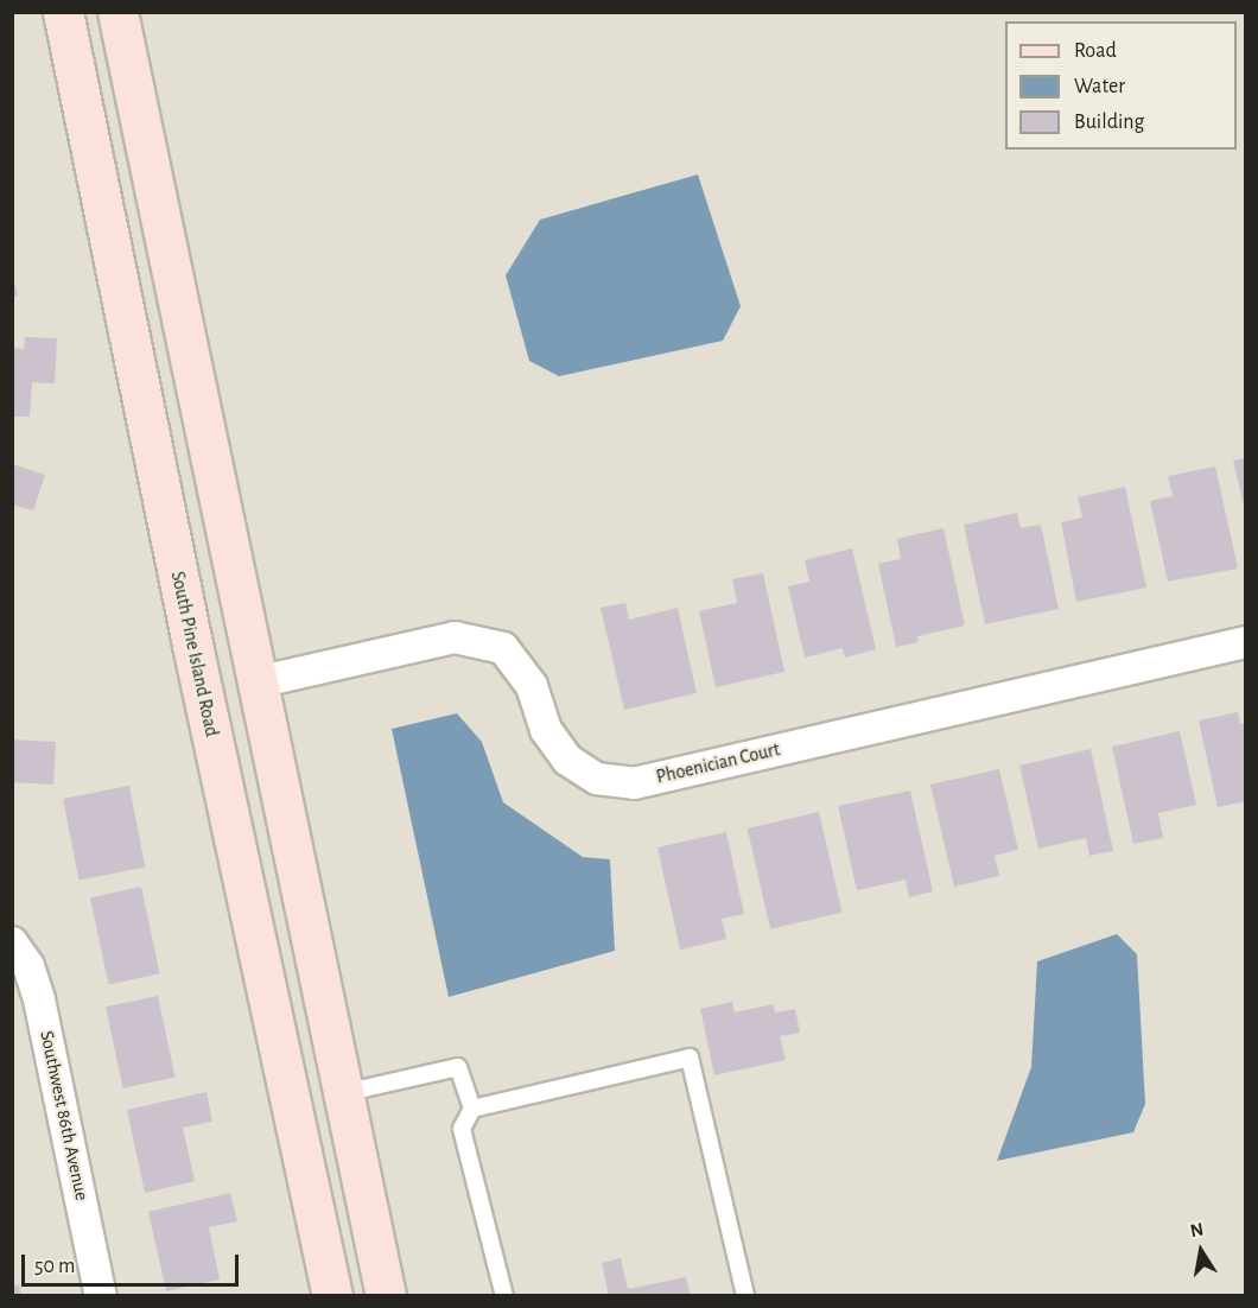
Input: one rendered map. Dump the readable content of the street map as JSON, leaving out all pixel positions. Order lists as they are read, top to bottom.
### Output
{
  "streets": {
    "main road": ["South Pine Island Road"],
    "street": ["Phoenician Court", "Southwest 86th Avenue"]
  },
  "legend": ["Road", "Water", "Building"],
  "scale_bar": "50 m",
  "north": "top"
}
